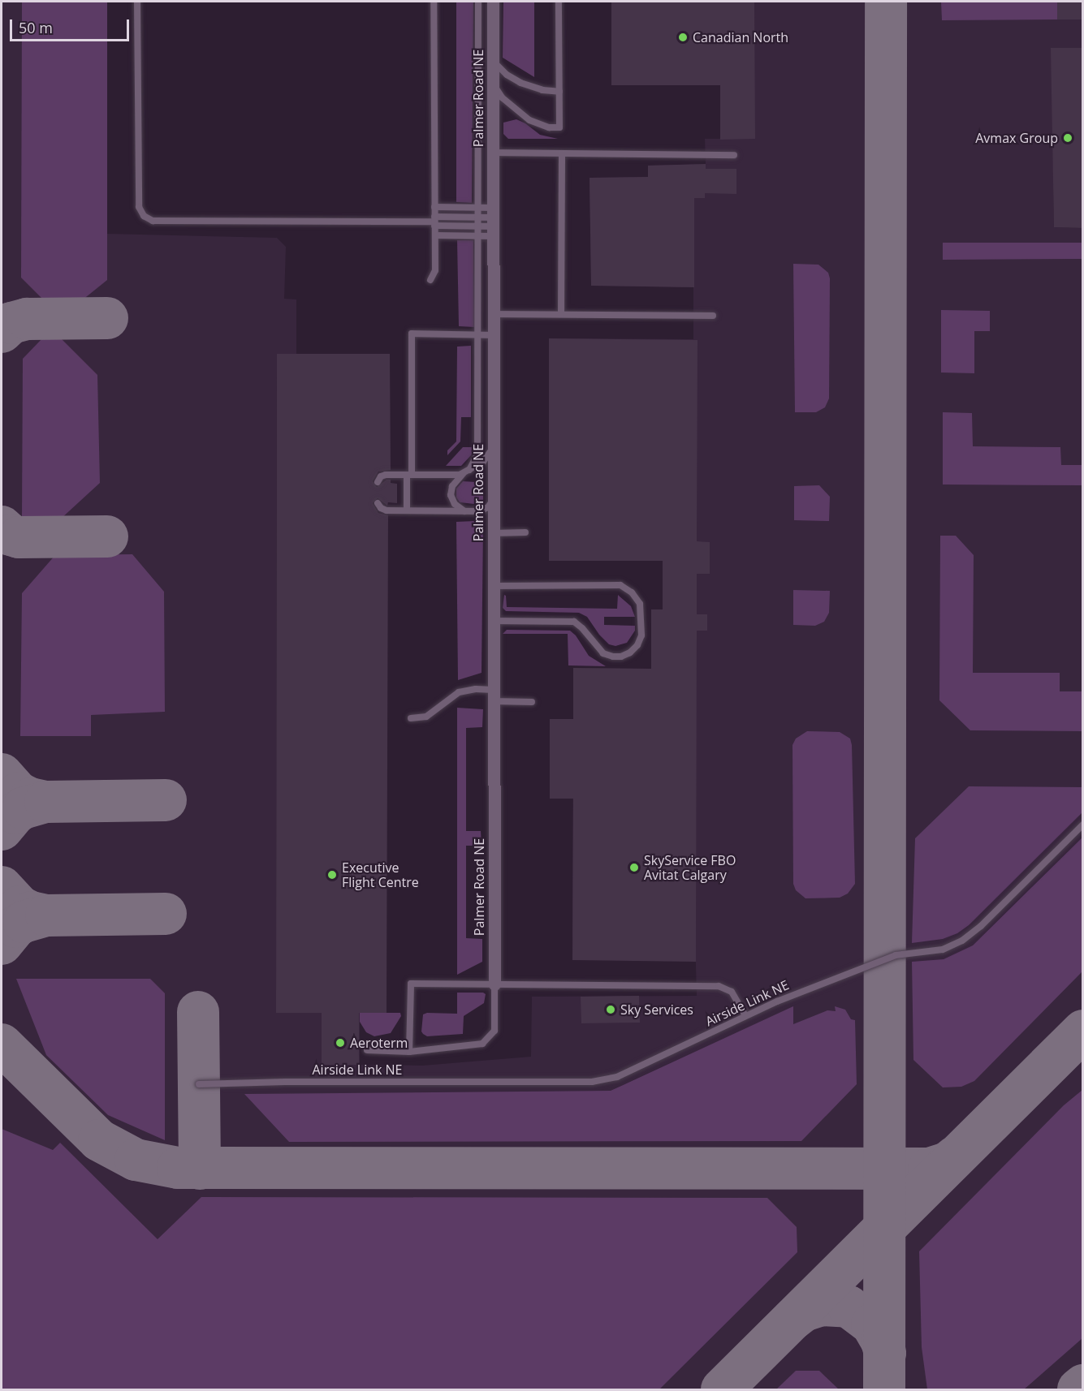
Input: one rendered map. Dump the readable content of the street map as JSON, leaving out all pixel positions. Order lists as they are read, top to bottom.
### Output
{
  "streets": {
    "street": ["Palmer Road NE"],
    "lane": ["Airside Link NE"]
  },
  "places": [
    "Canadian North",
    "Avmax Group",
    "SkyService FBO Avitat Calgary",
    "Executive Flight Centre",
    "Sky Services",
    "Aeroterm"
  ],
  "scale_bar": "50 m"
}
